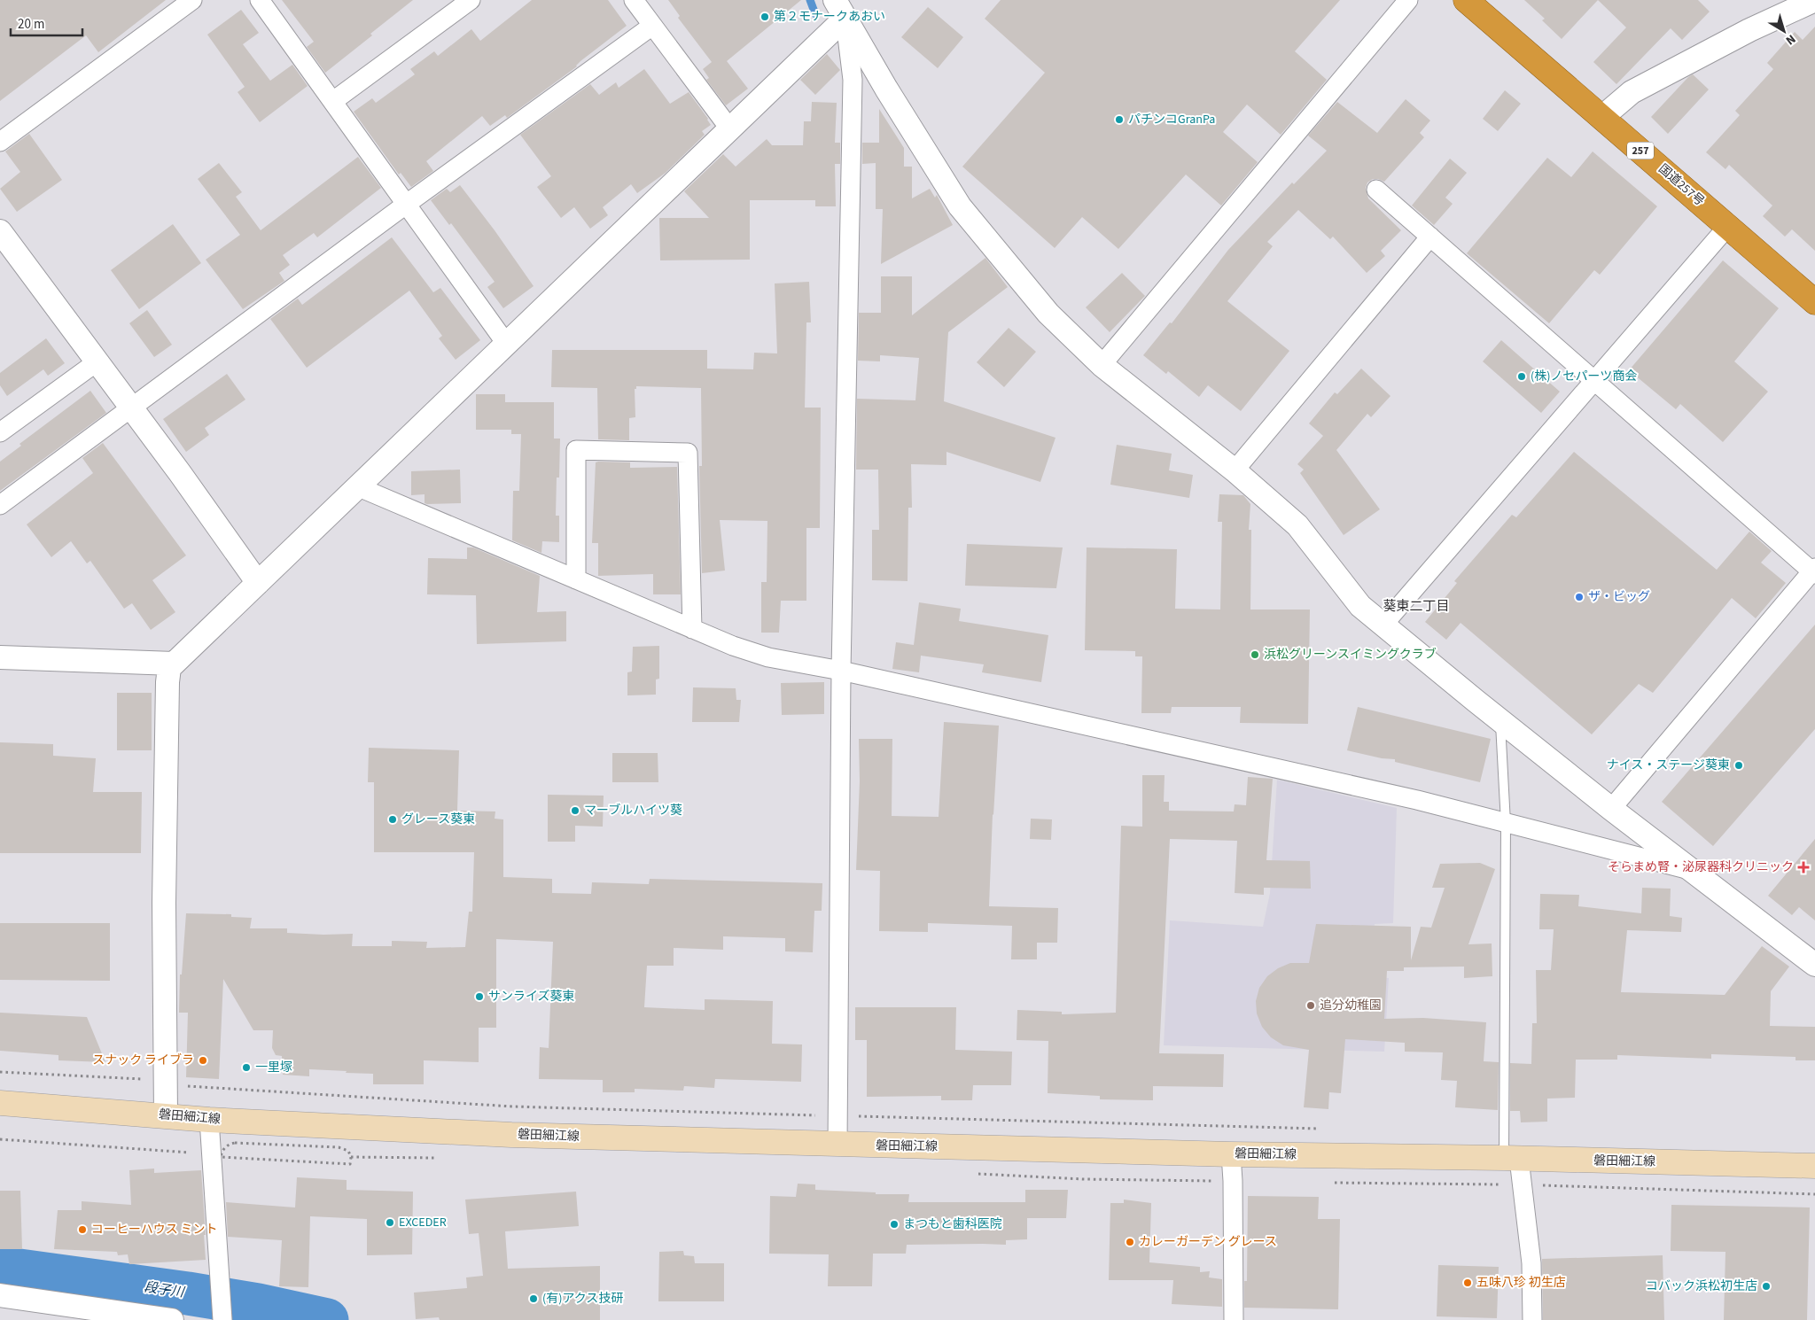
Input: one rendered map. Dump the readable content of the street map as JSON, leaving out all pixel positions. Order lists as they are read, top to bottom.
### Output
{
  "streets": {
    "highway": ["257", "国道257号"],
    "main road": ["磐田細江線"]
  },
  "districts": ["葵東二丁目"],
  "water": ["段子川"],
  "places": {
    "other": [
      "第２モナークあおい",
      "パチンコGranPa",
      "(株)ノセパーツ商会",
      "ザ・ビッグ",
      "浜松グリーンスイミングクラブ",
      "ナイス・ステージ葵東",
      "マーブルハイツ葵",
      "グレース葵東",
      "サンライズ葵東",
      "追分幼稚園",
      "スナック ライブラ",
      "一里塚",
      "EXCEDER",
      "まつもと歯科医院",
      "コーヒーハウス ミント",
      "カレーガーデン グレース",
      "五味八珍 初生店",
      "コバック浜松初生店",
      "(有)アクス技研"
    ],
    "health": ["そらまめ腎・泌尿器科クリニック"]
  },
  "scale_bar": "20 m",
  "north": "bottom right"
}
